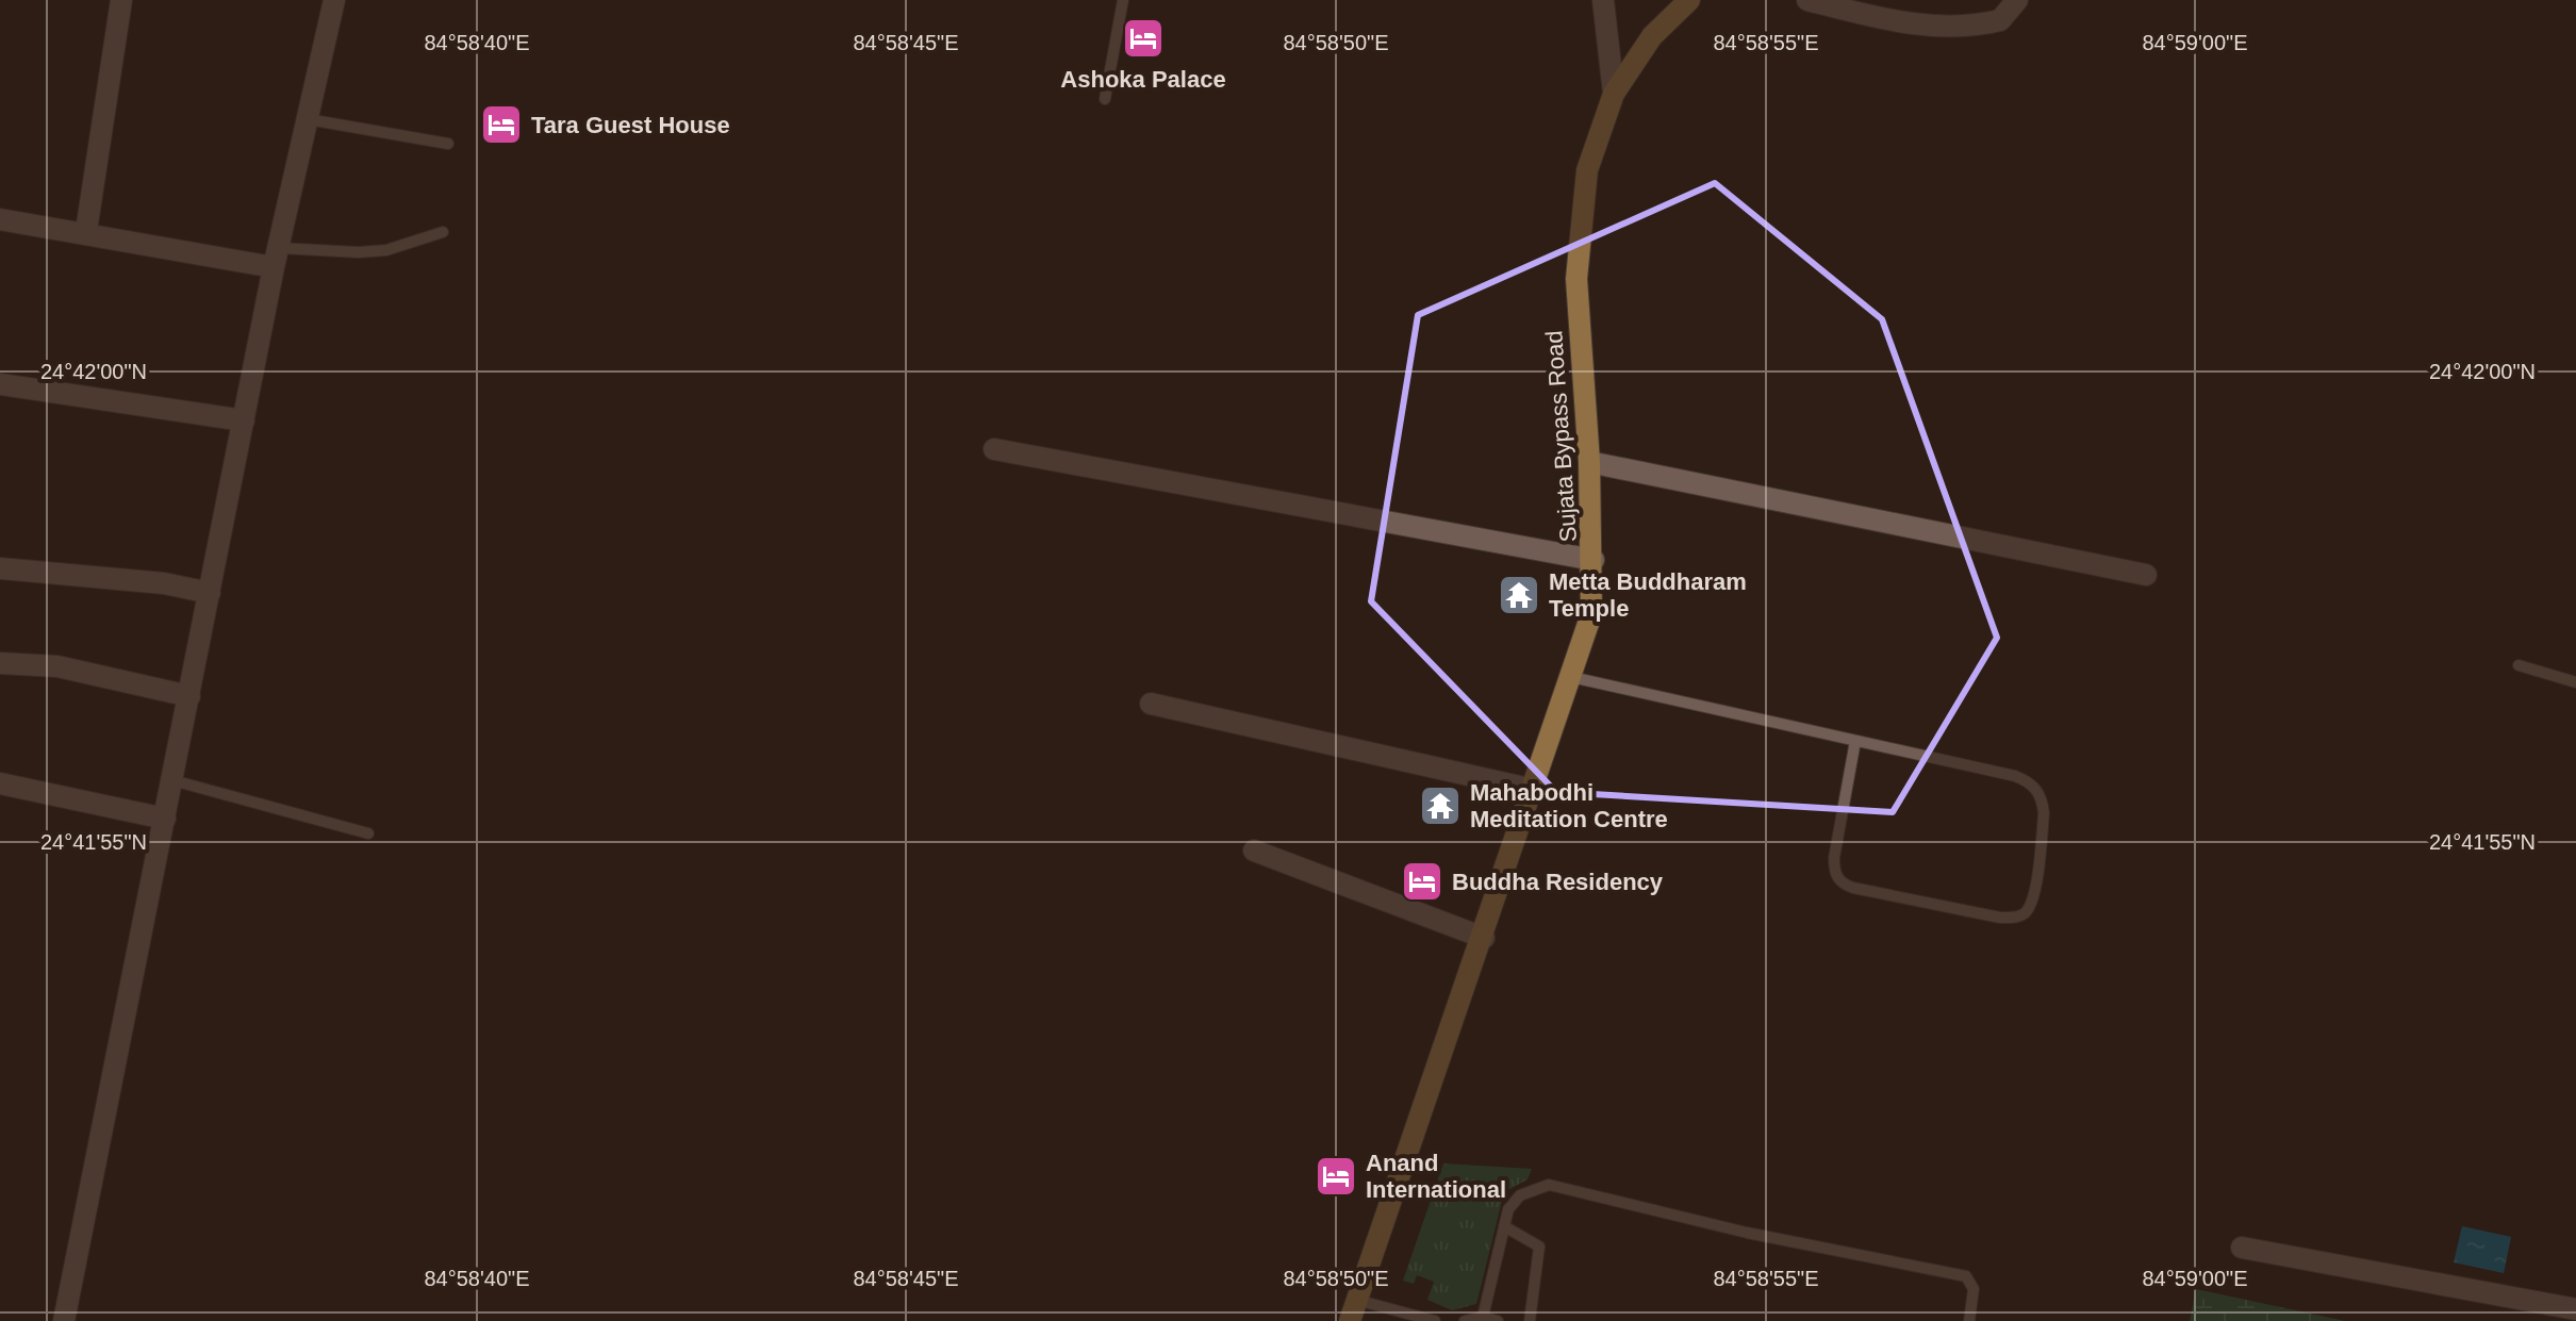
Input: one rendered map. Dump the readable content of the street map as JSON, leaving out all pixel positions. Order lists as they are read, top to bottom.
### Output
{
  "streets": {
    "street": ["Sujata Bypass Road"]
  },
  "places": {
    "hotel": [
      "Ashoka Palace",
      "Tara Guest House",
      "Buddha Residency",
      "Anand International"
    ],
    "temple": ["Metta Buddharam Temple", "Mahabodhi Meditation Centre"]
  },
  "coordinates": [
    "84°58'40\"E",
    "84°58'45\"E",
    "84°58'50\"E",
    "84°58'55\"E",
    "84°59'00\"E",
    "24°42'00\"N",
    "24°41'55\"N"
  ]
}
